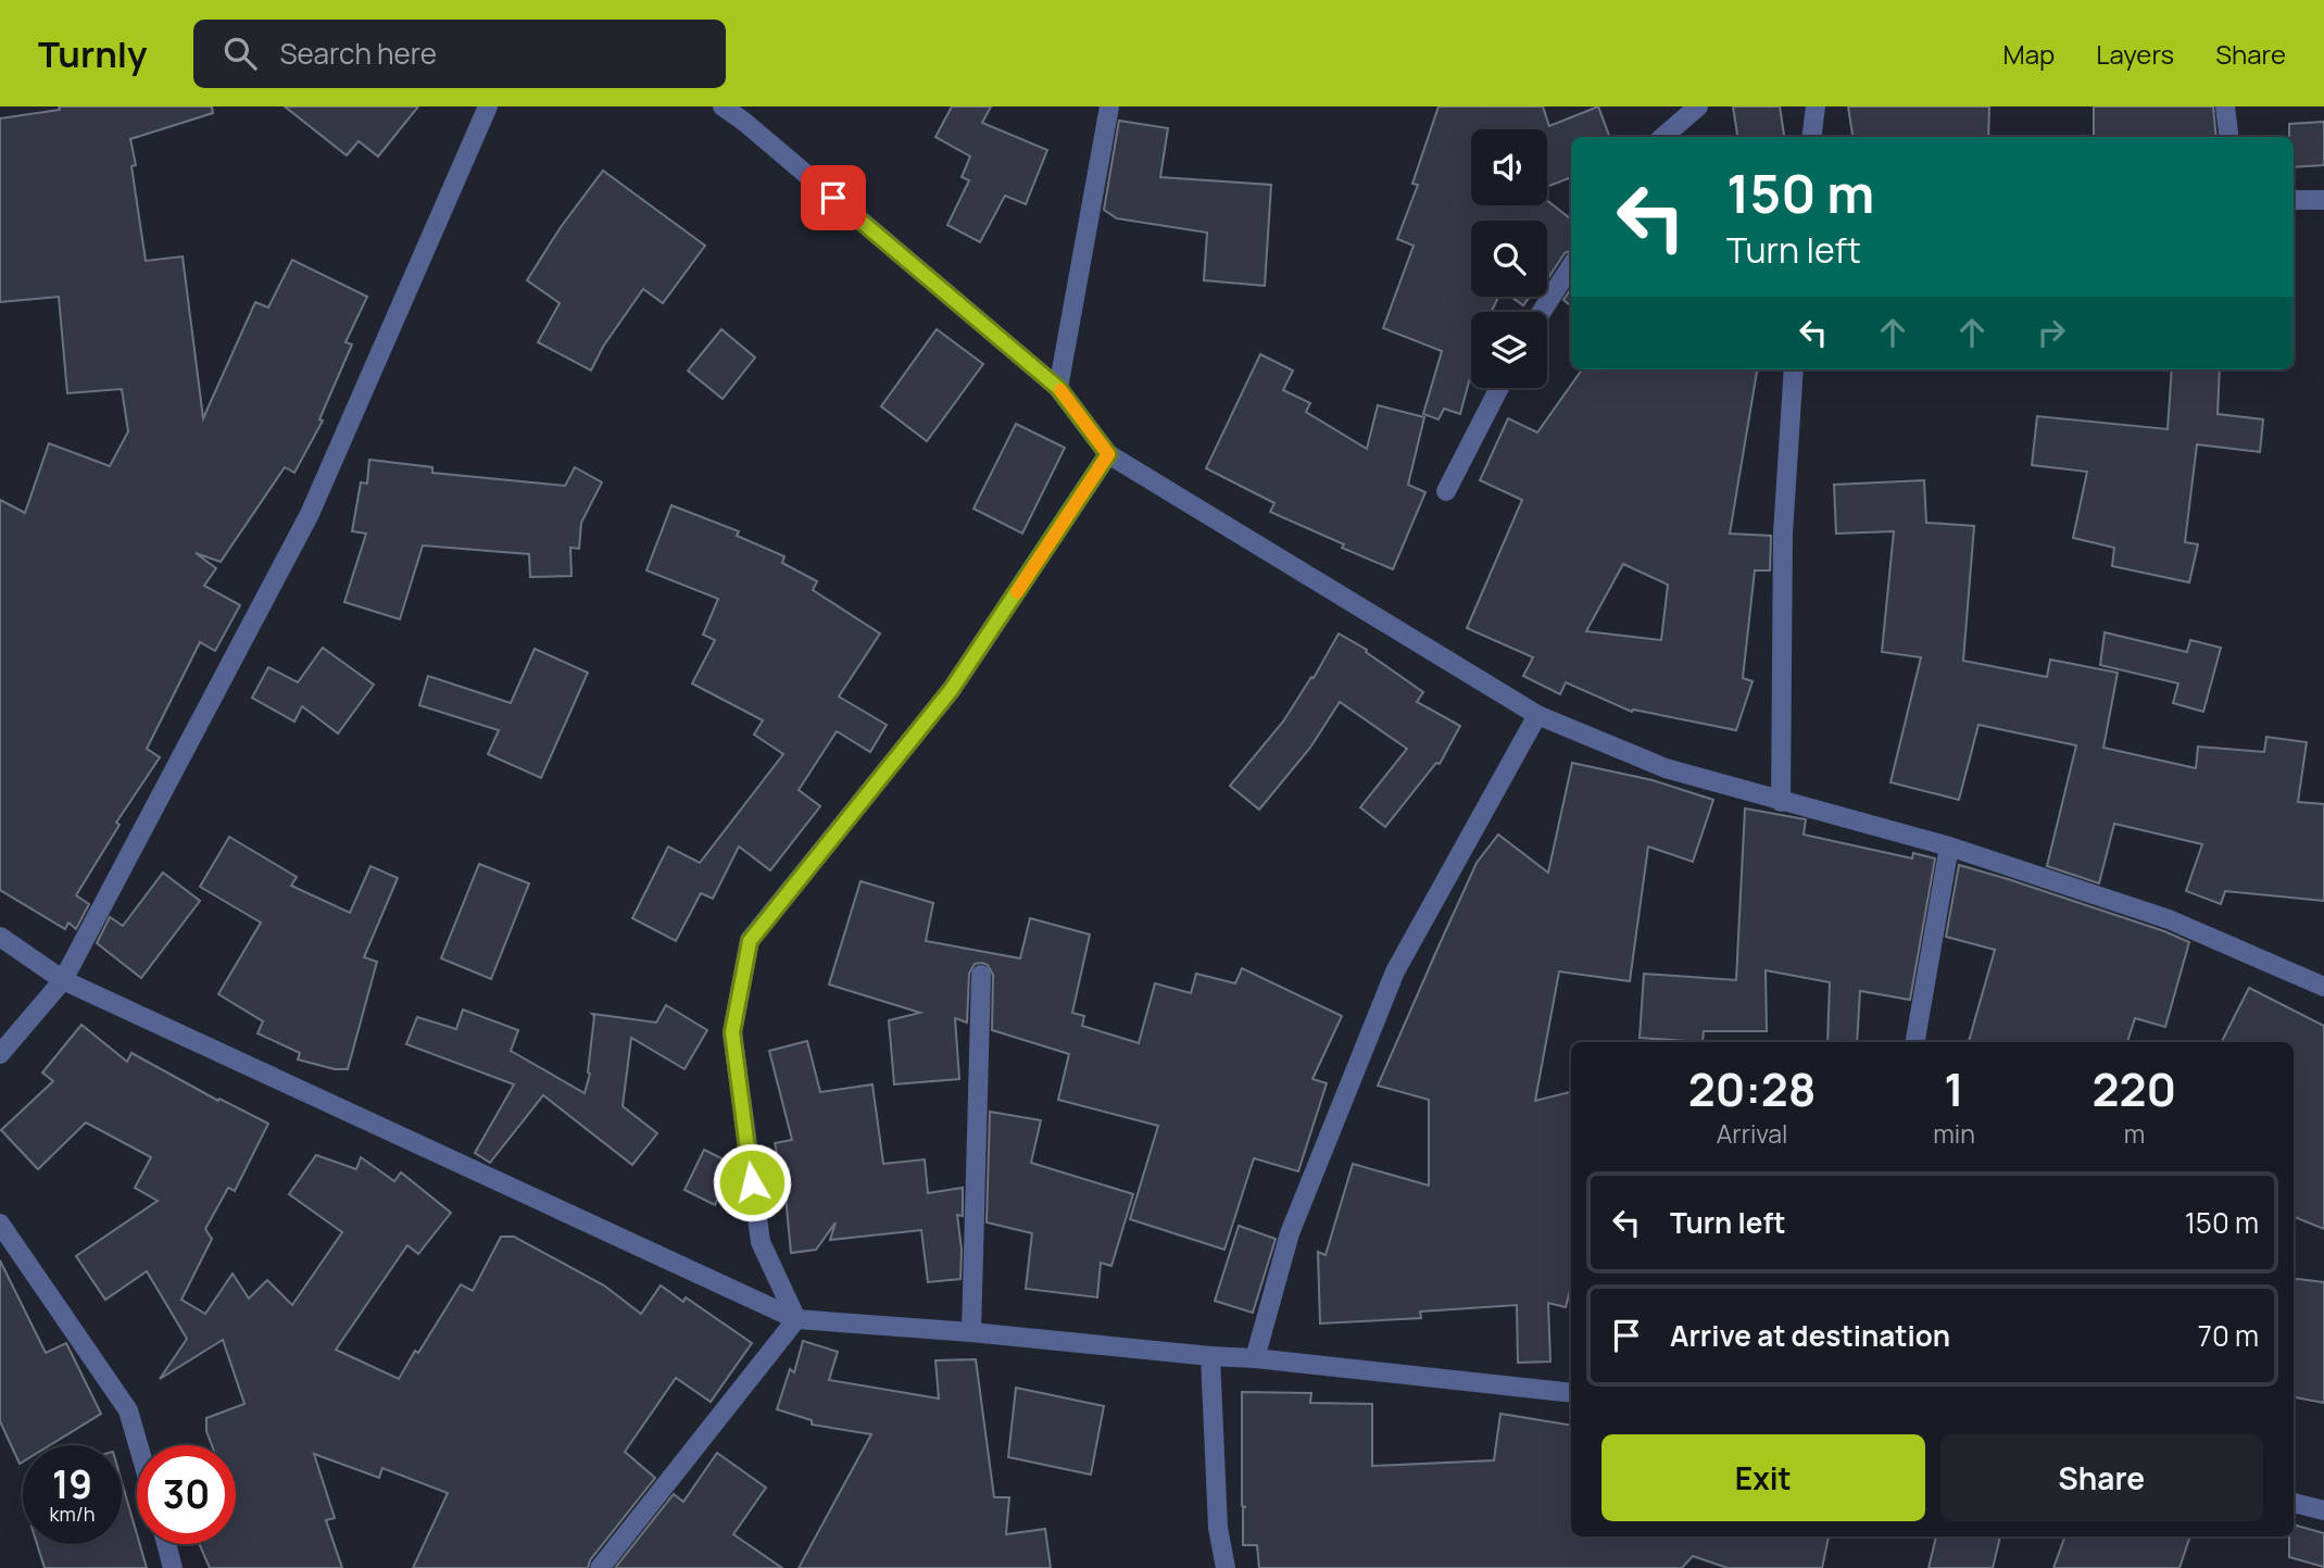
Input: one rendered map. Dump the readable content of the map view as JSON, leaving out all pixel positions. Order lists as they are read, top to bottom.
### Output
{
  "page": {
    "header": "Turnly",
    "search": "Search here",
    "nav": ["Map", "Layers", "Share"],
    "turn": ["150 m", "Turn left"],
    "eta": [
      "20:28",
      "Arrival",
      "1",
      "min",
      "220",
      "m"
    ],
    "list": [
      {
        "name": "Turn left",
        "value": "150 m"
      },
      {
        "name": "Arrive at destination",
        "value": "70 m"
      }
    ],
    "buttons": ["Exit", "Share"],
    "speed": "19 km/h",
    "limit": "30"
  }
}
